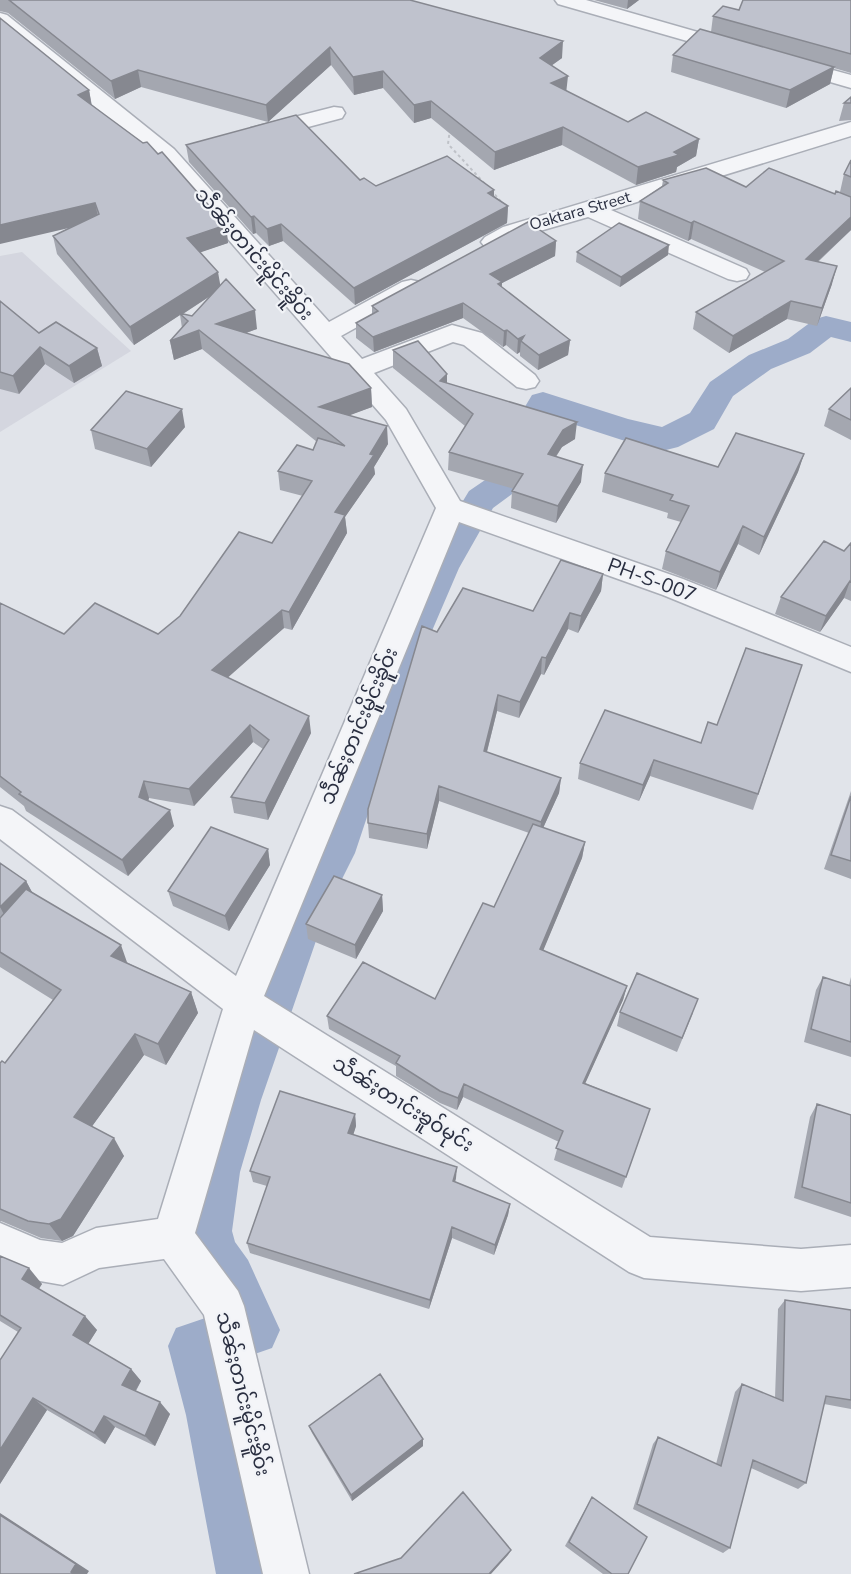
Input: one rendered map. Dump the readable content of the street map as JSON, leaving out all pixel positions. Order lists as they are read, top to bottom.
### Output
{
  "streets": {
    "street": [
      "Oaktara Street",
      "သဵၼ်ႈတၢင်းမိူင်းၶိူဝ်း",
      "PH-S-007",
      "သဵၼ်ႈတၢင်းၶူဝ်မုင်း"
    ]
  },
  "crossings": [
    ["သဵၼ်ႈတၢင်းမိူင်းၶိူဝ်း", "PH-S-007"],
    ["သဵၼ်ႈတၢင်းမိူင်းၶိူဝ်း", "သဵၼ်ႈတၢင်းၶူဝ်မုင်း"]
  ]
}
